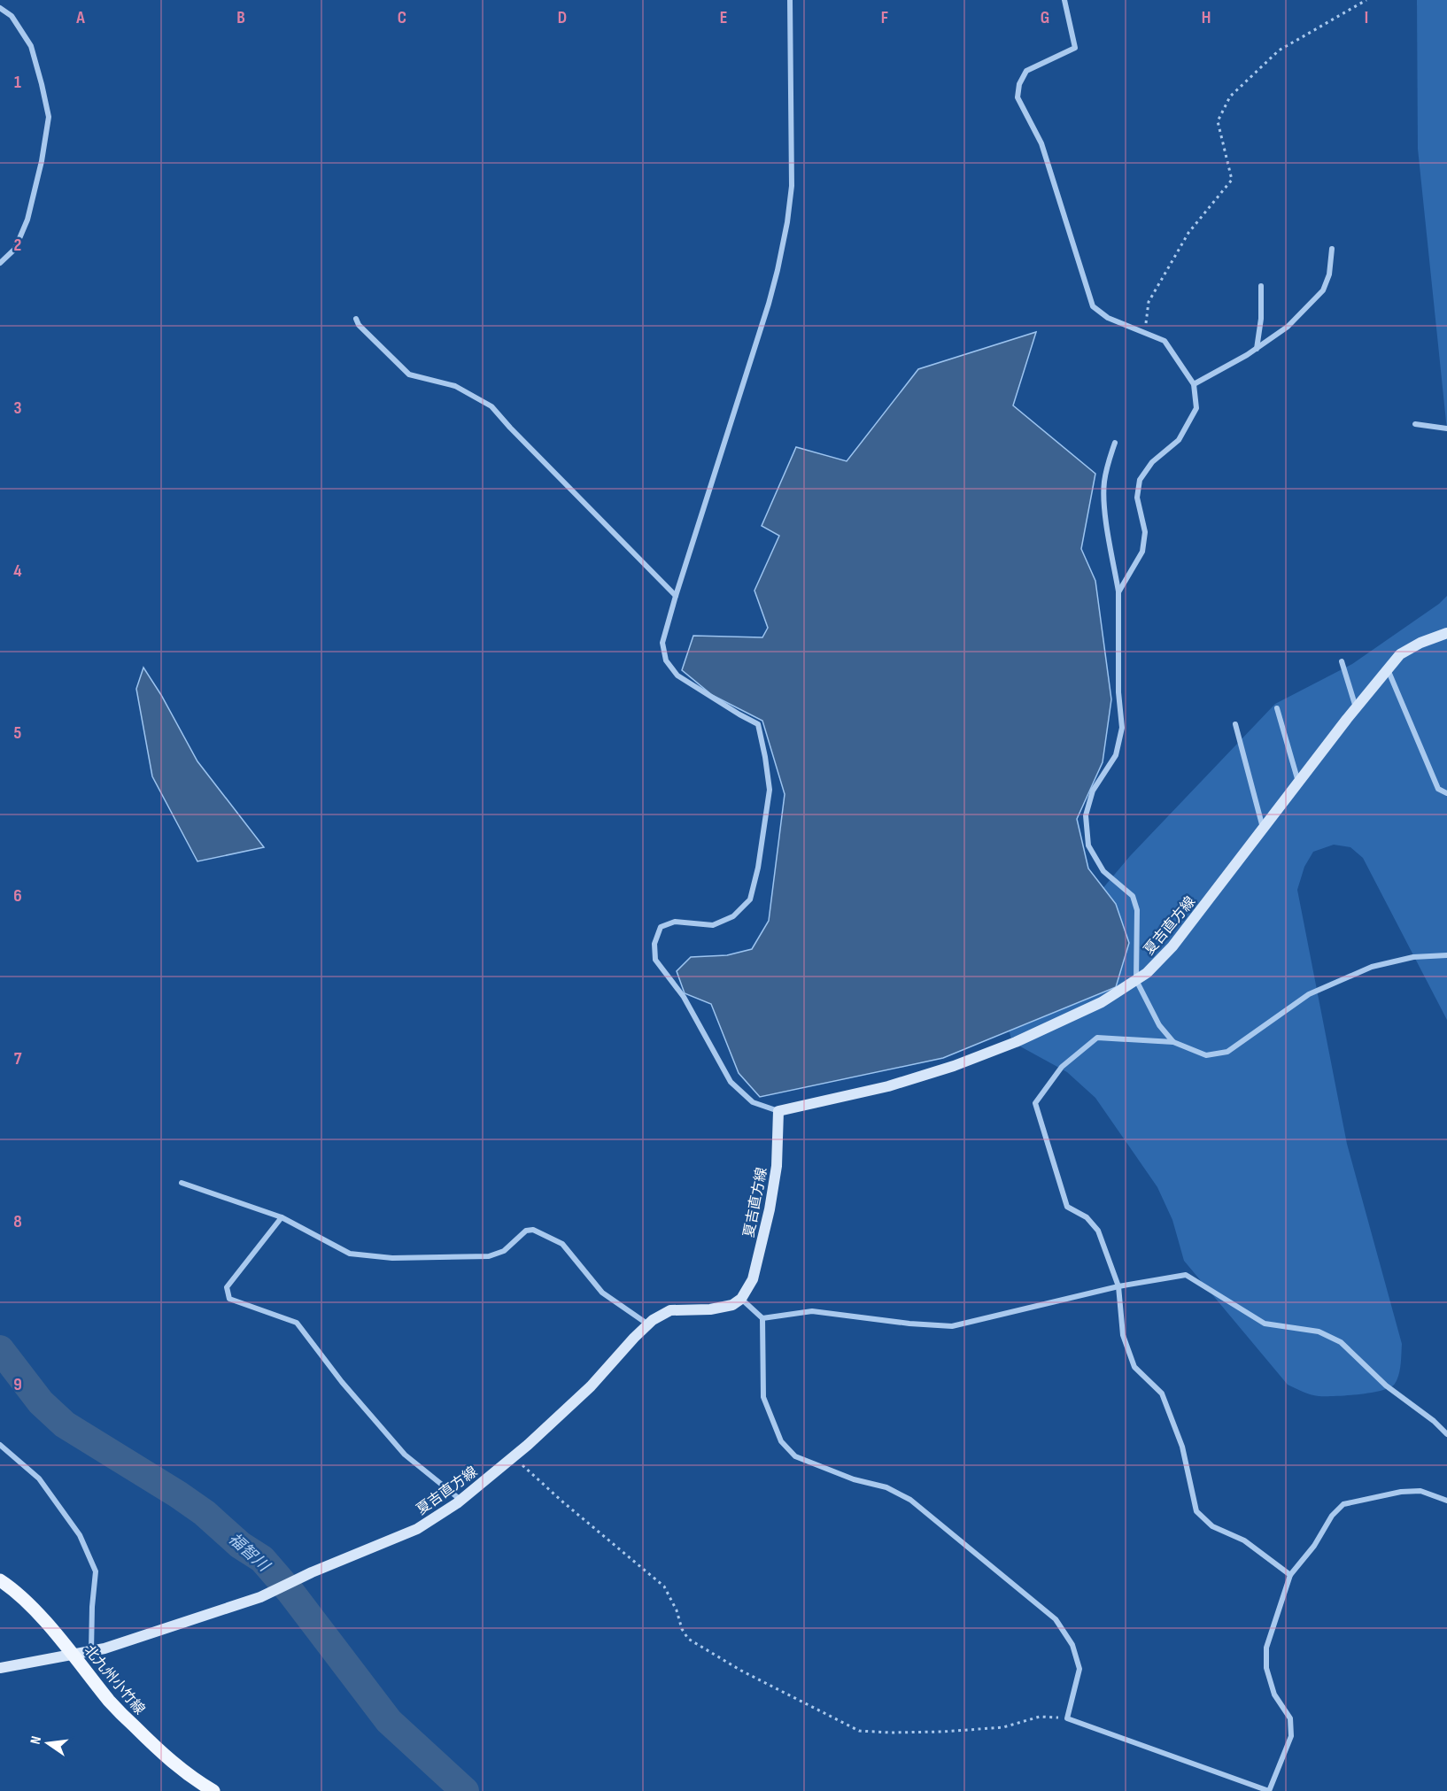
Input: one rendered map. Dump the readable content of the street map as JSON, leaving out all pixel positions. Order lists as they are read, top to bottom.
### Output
{
  "streets": {
    "main road": ["夏吉直方線", "北九州小竹線"]
  },
  "crossings": [
    ["夏吉直方線", "北九州小竹線"]
  ],
  "water": ["福智川"],
  "north": "left",
  "grid": {
    "columns": [
      "A",
      "B",
      "C",
      "D",
      "E",
      "F",
      "G",
      "H",
      "I"
    ],
    "rows": [
      "1",
      "2",
      "3",
      "4",
      "5",
      "6",
      "7",
      "8",
      "9"
    ]
  }
}
